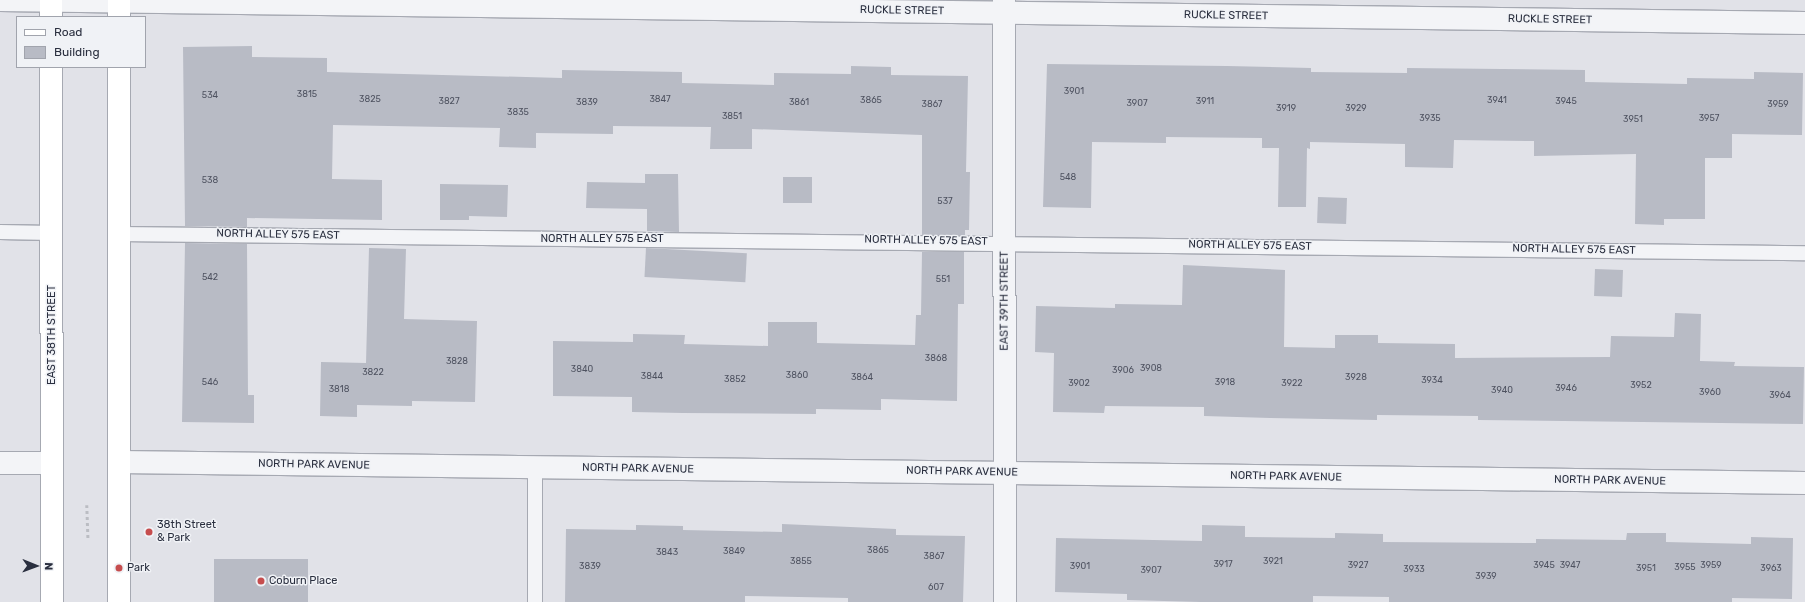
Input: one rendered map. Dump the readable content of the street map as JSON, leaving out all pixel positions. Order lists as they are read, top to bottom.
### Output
{
  "streets": {
    "main road": ["EAST 38TH STREET"],
    "street": ["RUCKLE STREET", "EAST 39TH STREET", "NORTH PARK AVENUE"],
    "lane": ["NORTH ALLEY 575 EAST"]
  },
  "crossings": [
    ["RUCKLE STREET", "EAST 39TH STREET"],
    ["NORTH ALLEY 575 EAST", "EAST 39TH STREET"],
    ["EAST 39TH STREET", "NORTH PARK AVENUE"]
  ],
  "places": ["38th Street & Park", "Park", "Coburn Place"],
  "house_numbers": [
    "3901",
    "3815",
    "534",
    "3825",
    "3847",
    "3865",
    "3941",
    "3827",
    "3911",
    "3945",
    "3839",
    "3861",
    "3907",
    "3867",
    "3959",
    "3919",
    "3929",
    "3835",
    "3851",
    "3935",
    "3957",
    "3951",
    "548",
    "538",
    "537",
    "542",
    "551",
    "3868",
    "3828",
    "3908",
    "3840",
    "3906",
    "3822",
    "3860",
    "3844",
    "3864",
    "3928",
    "3852",
    "3934",
    "546",
    "3918",
    "3902",
    "3922",
    "3952",
    "3946",
    "3818",
    "3940",
    "3960",
    "3964",
    "3865",
    "3849",
    "3843",
    "3867",
    "3855",
    "3921",
    "3917",
    "3927",
    "3945",
    "3947",
    "3959",
    "3839",
    "3901",
    "3955",
    "3951",
    "3963",
    "3933",
    "3907",
    "3939",
    "607"
  ],
  "legend": ["Road", "Building"],
  "north": "right"
}
